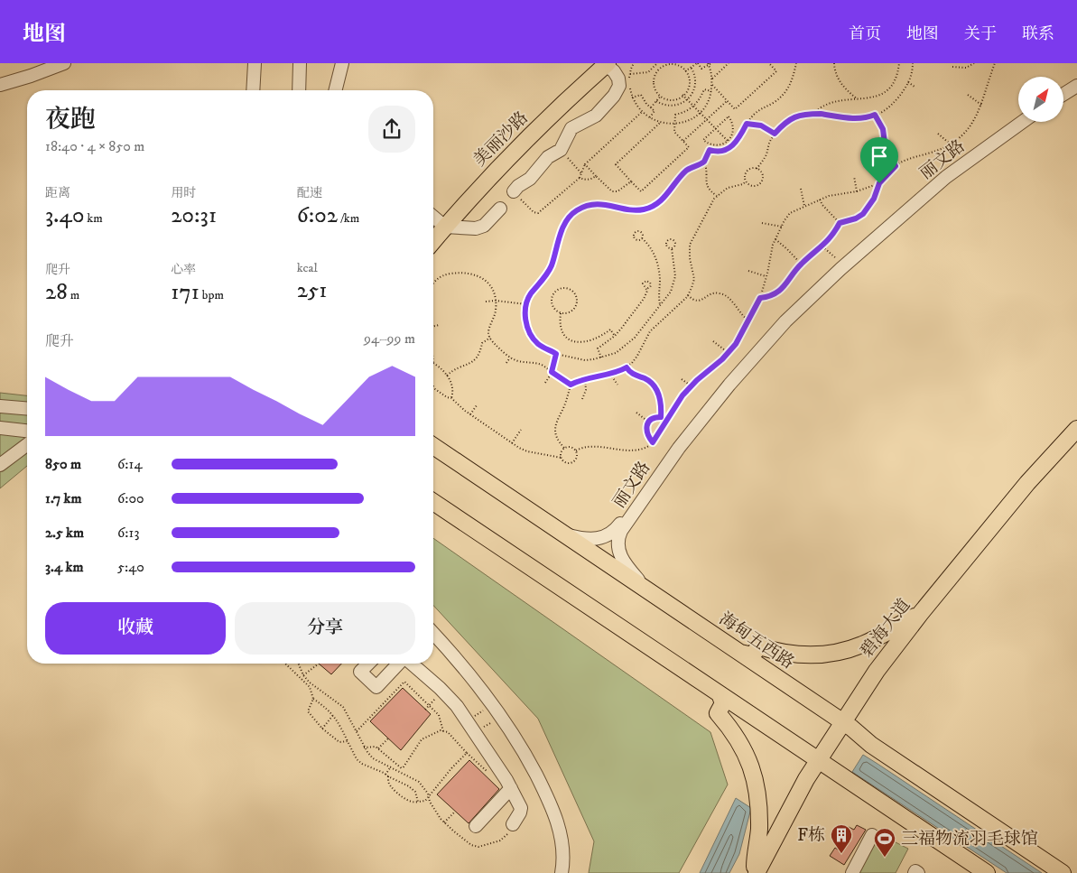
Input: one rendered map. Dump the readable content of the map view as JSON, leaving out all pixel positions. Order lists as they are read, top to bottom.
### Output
{
  "streets": {
    "main road": ["美丽沙路", "碧海大道", "海甸五西路"],
    "street": ["丽文路"]
  },
  "crossings": [
    ["丽文路", "海甸五西路"],
    ["碧海大道", "海甸五西路"]
  ],
  "places": {
    "building": ["F栋"],
    "sports": ["三福物流羽毛球馆"]
  },
  "north": "top right",
  "page": {
    "header": "地图",
    "nav": [
      "首页",
      "地图",
      "关于",
      "联系"
    ],
    "heading": ["夜跑", "18:40 · 4 × 850 m"],
    "stats": [
      ["距离", "3.40 km"],
      ["用时", "20:31"],
      ["配速", "6:02 /km"],
      ["爬升", "28 m"],
      ["心率", "171 bpm"],
      ["kcal", "251"]
    ],
    "chart": ["爬升", "94–99 m"],
    "list": [
      {
        "name": "850 m",
        "note": "6:14"
      },
      {
        "name": "1.7 km",
        "note": "6:00"
      },
      {
        "name": "2.5 km",
        "note": "6:13"
      },
      {
        "name": "3.4 km",
        "note": "5:40"
      }
    ],
    "buttons": ["收藏", "分享"]
  }
}
